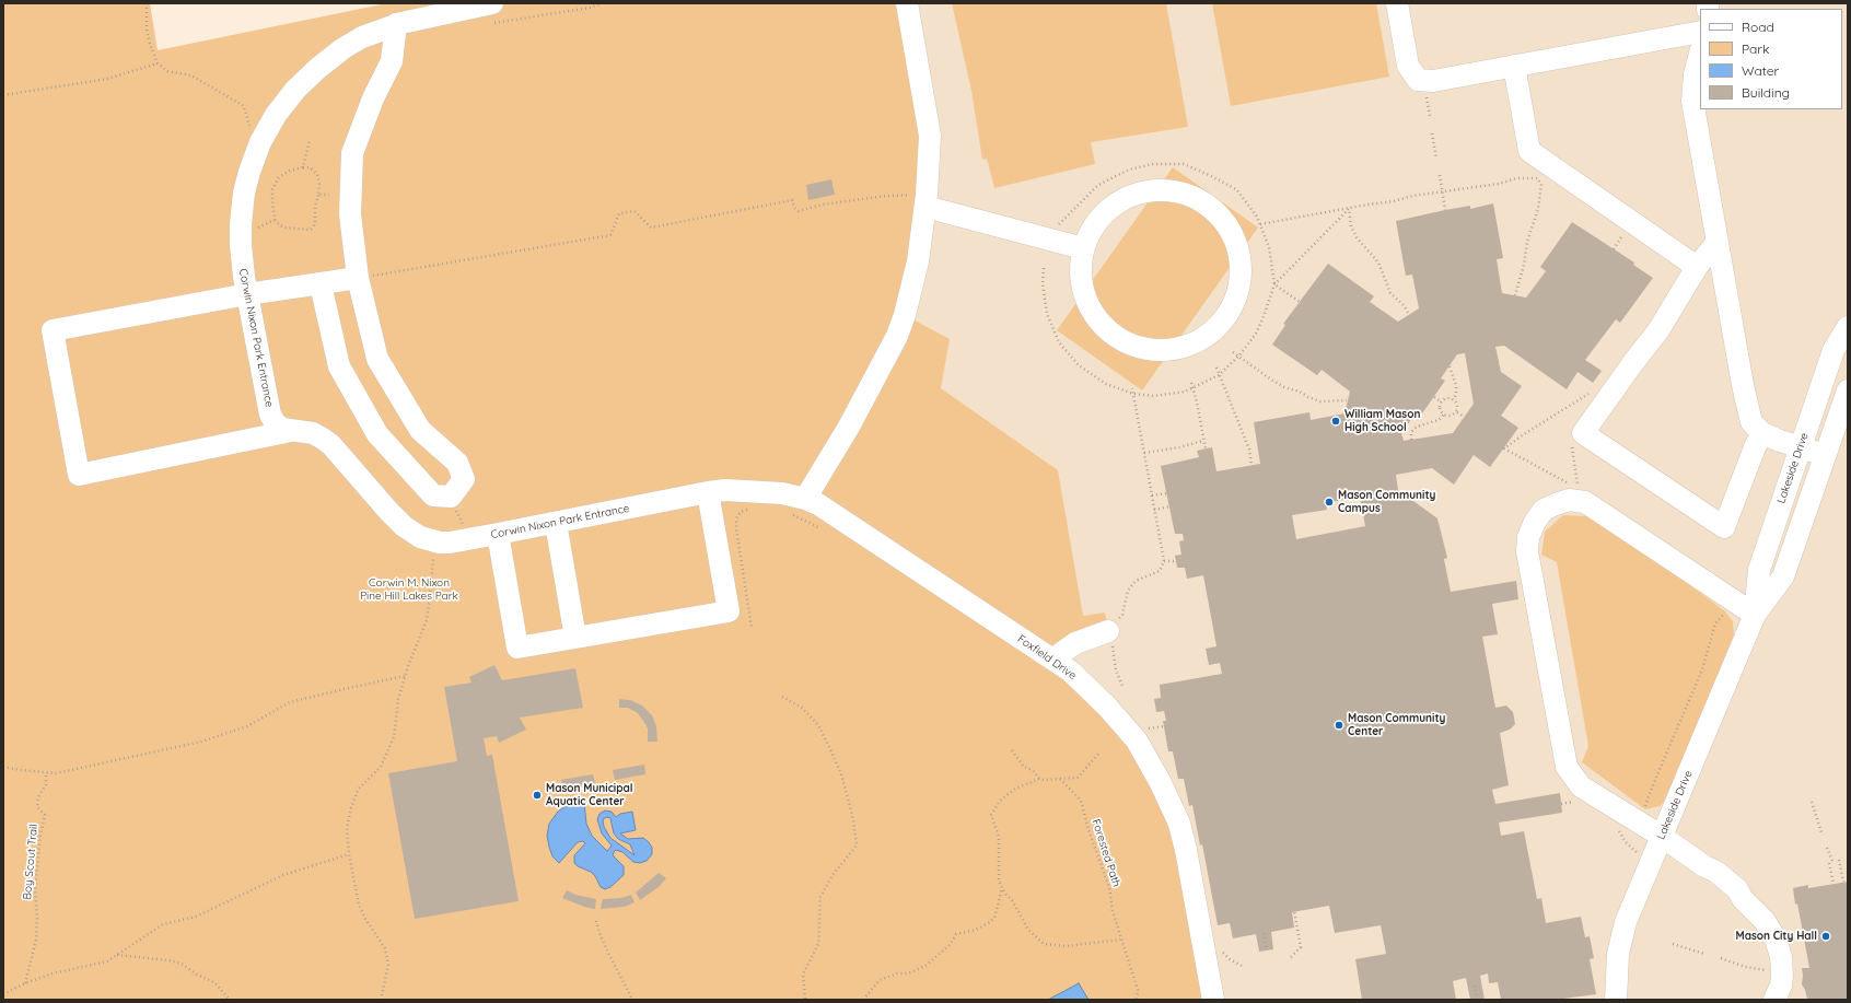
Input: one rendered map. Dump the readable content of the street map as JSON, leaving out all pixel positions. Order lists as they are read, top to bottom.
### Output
{
  "streets": {
    "street": ["Corwin Nixon Park Entrance", "Lakeside Drive", "Foxfield Drive"],
    "path": ["Forested Path", "Boy Scout Trail"]
  },
  "crossings": [
    ["Corwin Nixon Park Entrance", "Foxfield Drive"]
  ],
  "parks": ["Corwin M. Nixon Pine Hill Lakes Park"],
  "places": [
    "William Mason High School",
    "Mason Community Campus",
    "Mason Community Center",
    "Mason Municipal Aquatic Center",
    "Mason City Hall"
  ],
  "legend": [
    "Road",
    "Park",
    "Water",
    "Building"
  ]
}
